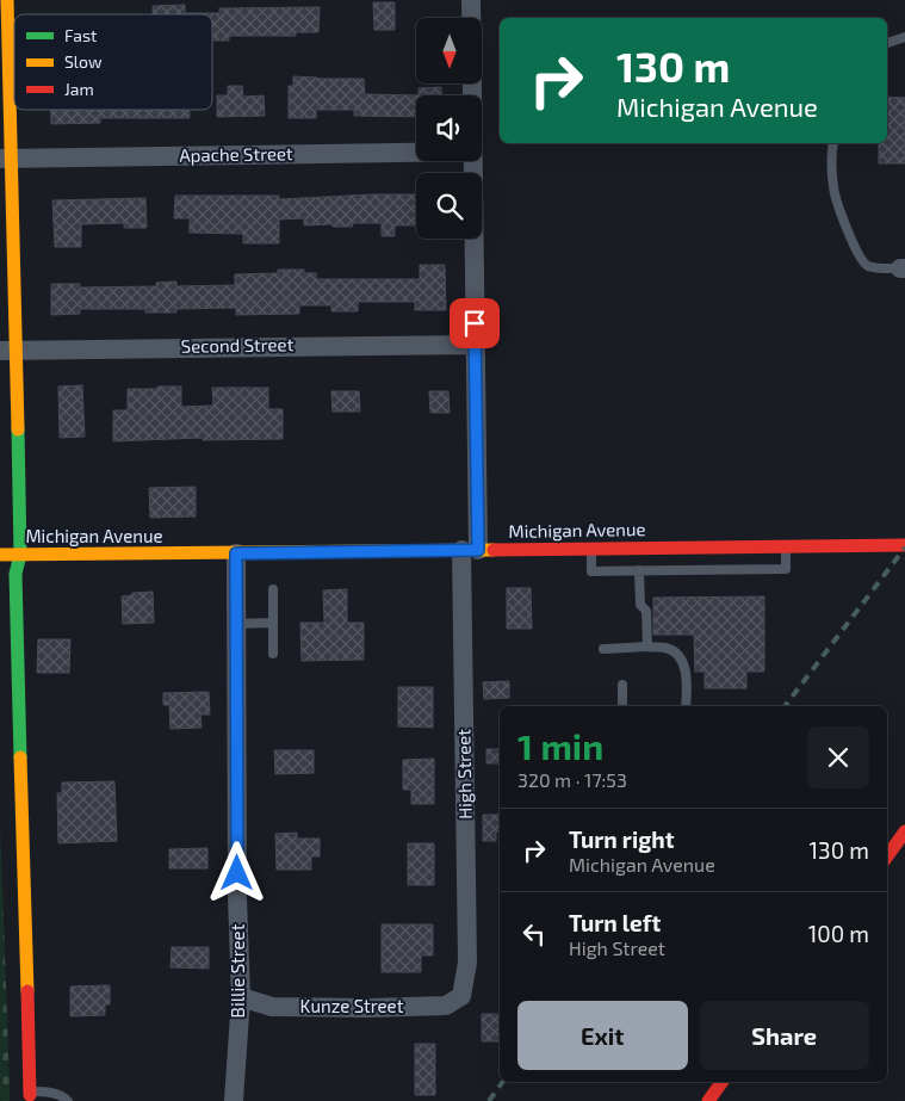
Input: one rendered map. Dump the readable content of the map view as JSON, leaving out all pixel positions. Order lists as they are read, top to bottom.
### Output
{
  "streets": {
    "street": [
      "Apache Street",
      "Second Street",
      "Michigan Avenue",
      "High Street",
      "Billie Street",
      "Kunze Street"
    ]
  },
  "crossings": [
    ["Second Street", "High Street"],
    ["Michigan Avenue", "High Street"],
    ["Michigan Avenue", "Billie Street"],
    ["High Street", "Kunze Street"],
    ["Billie Street", "Kunze Street"]
  ],
  "legend": ["Fast", "Slow", "Jam"],
  "north": "bottom",
  "page": {
    "turn": ["130 m", "Michigan Avenue"],
    "heading": ["1 min", "320 m · 17:53"],
    "list": [
      {
        "name": "Turn right",
        "note": "Michigan Avenue",
        "value": "130 m"
      },
      {
        "name": "Turn left",
        "note": "High Street",
        "value": "100 m"
      }
    ],
    "buttons": ["Exit", "Share"]
  }
}
